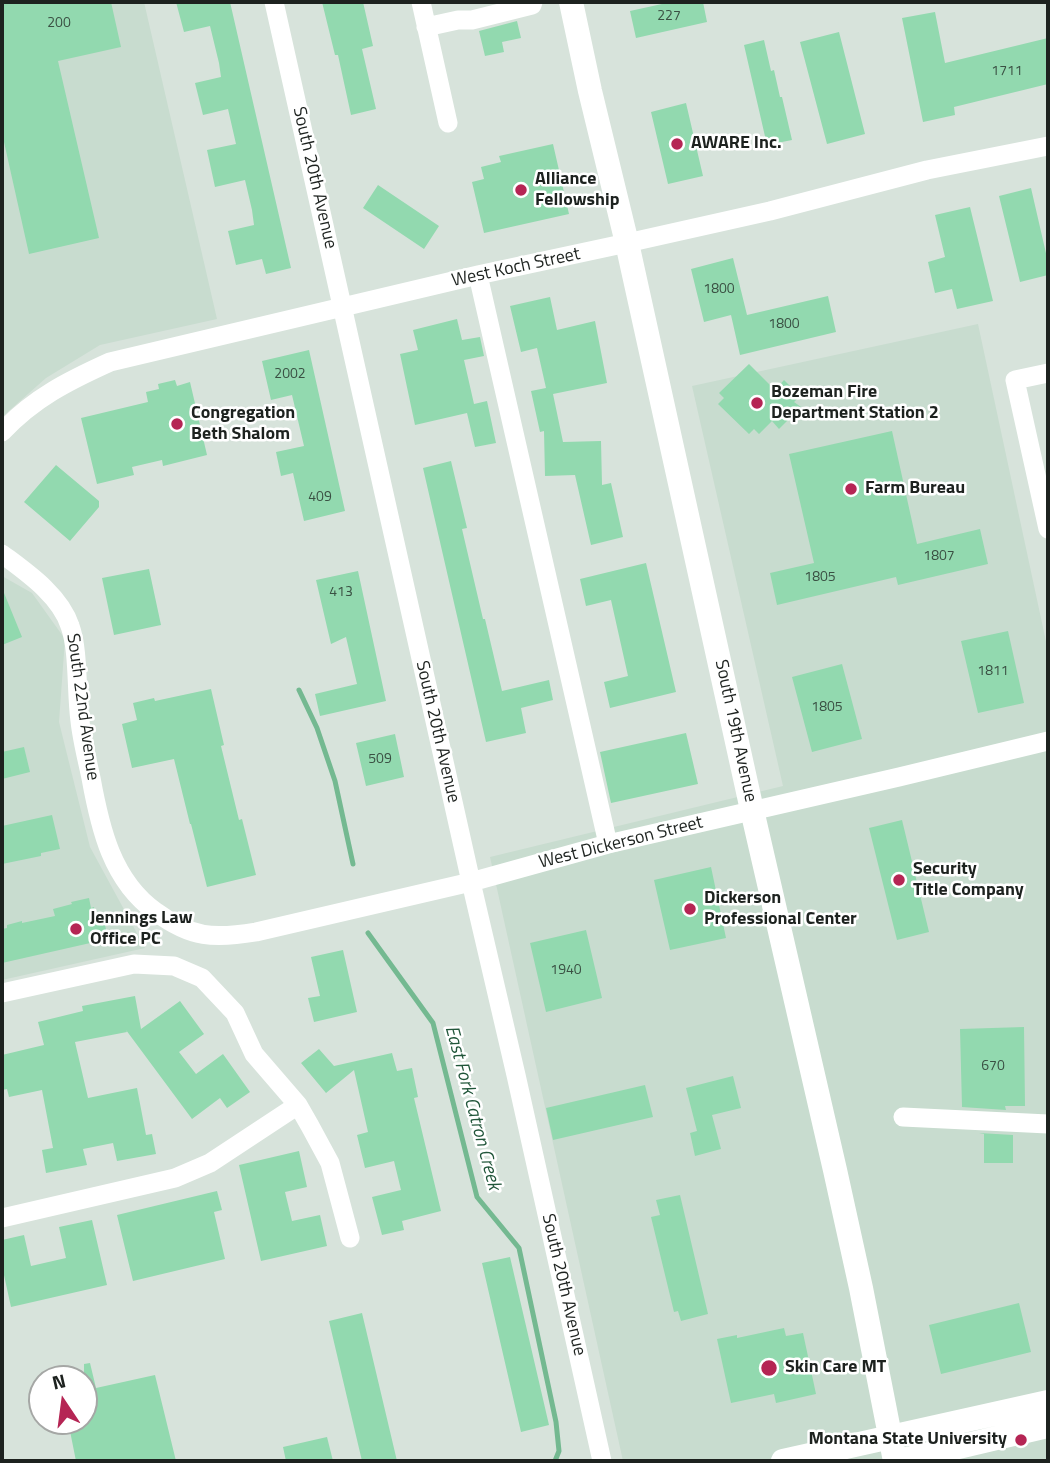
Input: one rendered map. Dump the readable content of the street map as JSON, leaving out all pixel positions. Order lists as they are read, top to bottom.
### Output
{
  "streets": {
    "main road": ["South 19th Avenue"],
    "street": [
      "South 20th Avenue",
      "West Koch Street",
      "South 22nd Avenue",
      "West Dickerson Street"
    ]
  },
  "crossings": [
    ["South 20th Avenue", "West Koch Street"],
    ["South 20th Avenue", "West Dickerson Street"],
    ["West Koch Street", "South 19th Avenue"],
    ["South 22nd Avenue", "West Dickerson Street"],
    ["South 19th Avenue", "West Dickerson Street"]
  ],
  "water": ["East Fork Catron Creek"],
  "places": [
    "AWARE Inc.",
    "Alliance Fellowship",
    "Bozeman Fire Department Station 2",
    "Congregation Beth Shalom",
    "Farm Bureau",
    "Security Title Company",
    "Dickerson Professional Center",
    "Jennings Law Office PC",
    "Skin Care MT",
    "Montana State University"
  ],
  "house_numbers": [
    "227",
    "200",
    "1711",
    "1800",
    "1800",
    "2002",
    "409",
    "1807",
    "1805",
    "413",
    "1811",
    "1805",
    "509",
    "1940",
    "670"
  ],
  "north": "top"
}
